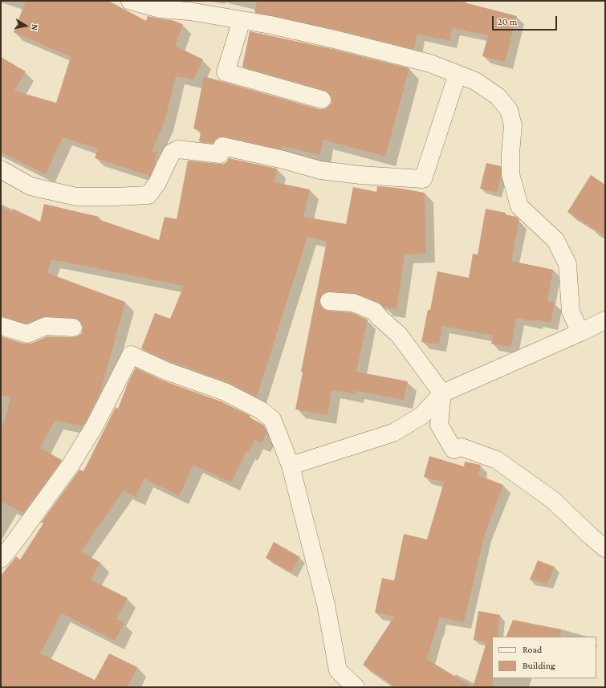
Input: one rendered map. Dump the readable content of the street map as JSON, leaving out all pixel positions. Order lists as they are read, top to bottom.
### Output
{
  "legend": ["Road", "Building"],
  "scale_bar": "20 m",
  "north": "right"
}
